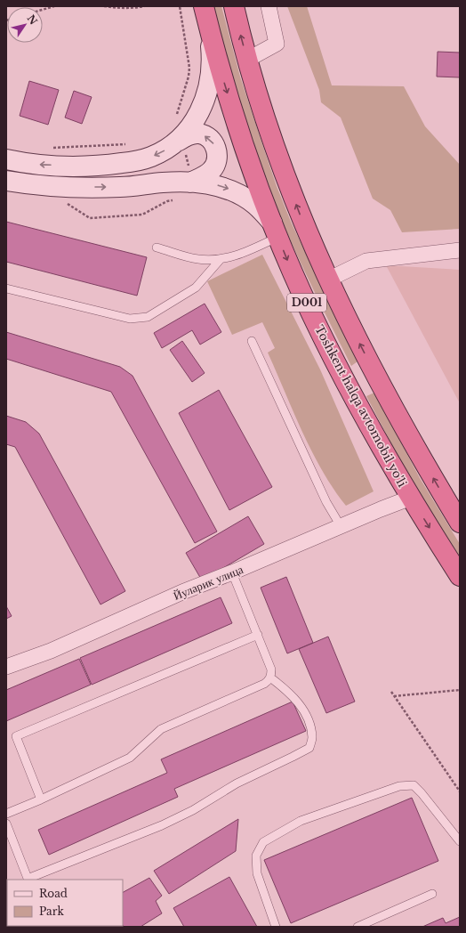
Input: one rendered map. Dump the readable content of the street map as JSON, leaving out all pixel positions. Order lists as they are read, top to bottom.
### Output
{
  "streets": {
    "highway": ["D001", "Toshkent halqa avtomobil yo'li"],
    "street": ["Йуларик улица"]
  },
  "crossings": [
    ["Toshkent halqa avtomobil yo'li", "Йуларик улица"]
  ],
  "legend": ["Road", "Park"],
  "north": "top right"
}
